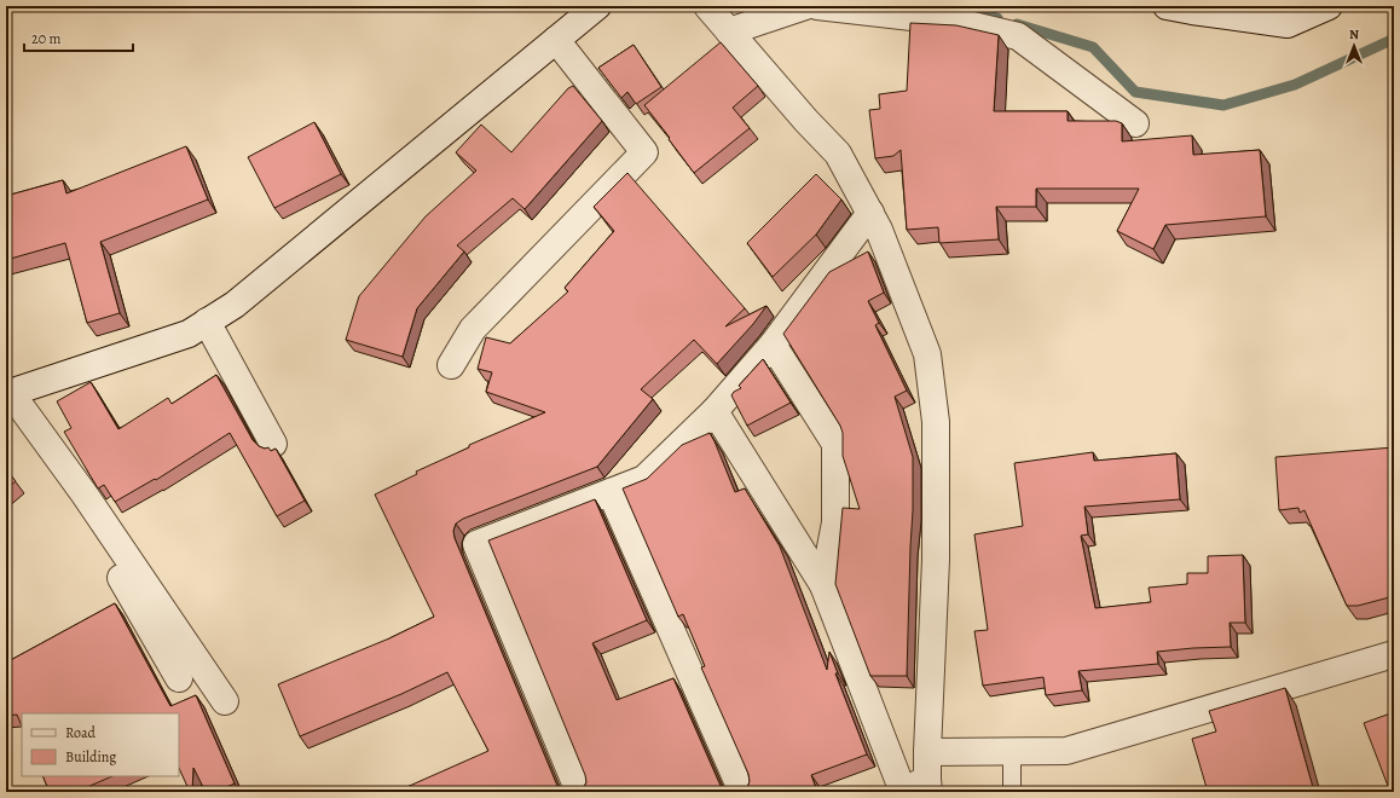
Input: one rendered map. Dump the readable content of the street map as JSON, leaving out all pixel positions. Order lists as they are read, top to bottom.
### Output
{
  "legend": ["Road", "Building"],
  "scale_bar": "20 m",
  "north": "top"
}
